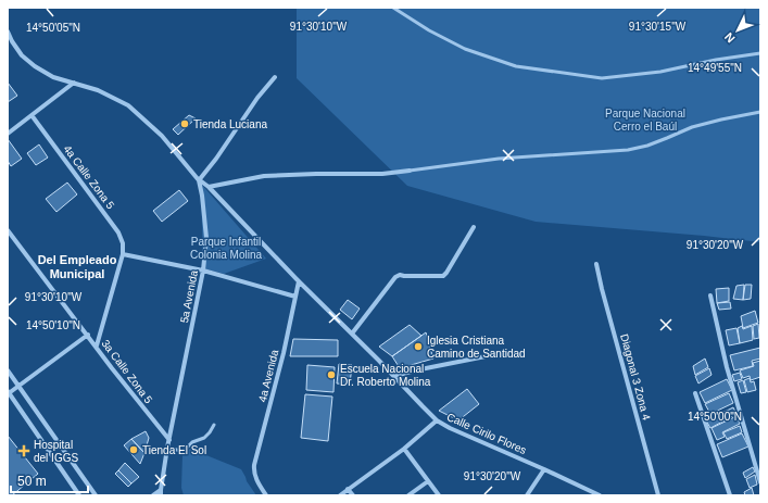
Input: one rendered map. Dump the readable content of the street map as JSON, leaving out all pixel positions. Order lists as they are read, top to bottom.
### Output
{
  "streets": {
    "street": [
      "4a Calle Zona 5",
      "5a Avenida",
      "3a Calle Zona 5",
      "4a Avenida",
      "Diagonal 3 Zona 4",
      "Calle Cirilo Flores"
    ]
  },
  "crossings": [
    ["5a Avenida", "3a Calle Zona 5"],
    ["5a Avenida", "Calle Cirilo Flores"],
    ["4a Avenida", "Calle Cirilo Flores"]
  ],
  "districts": ["Del Empleado Municipal"],
  "parks": ["Parque Nacional Cerro el Baúl", "Parque Infantil Colonia Molina"],
  "places": {
    "other": [
      "Tienda Luciana",
      "Iglesia Cristiana Camino de Santidad",
      "Escuela Nacional Dr. Roberto Molina",
      "Tienda El Sol"
    ],
    "health": ["Hospital del IGGS"]
  },
  "scale_bar": "50 m",
  "north": "bottom left",
  "coordinates": [
    "91°30'10\"W",
    "91°30'15\"W",
    "14°50'05\"N",
    "14°49'55\"N",
    "91°30'20\"W",
    "14°50'10\"N",
    "14°50'00\"N"
  ]
}
